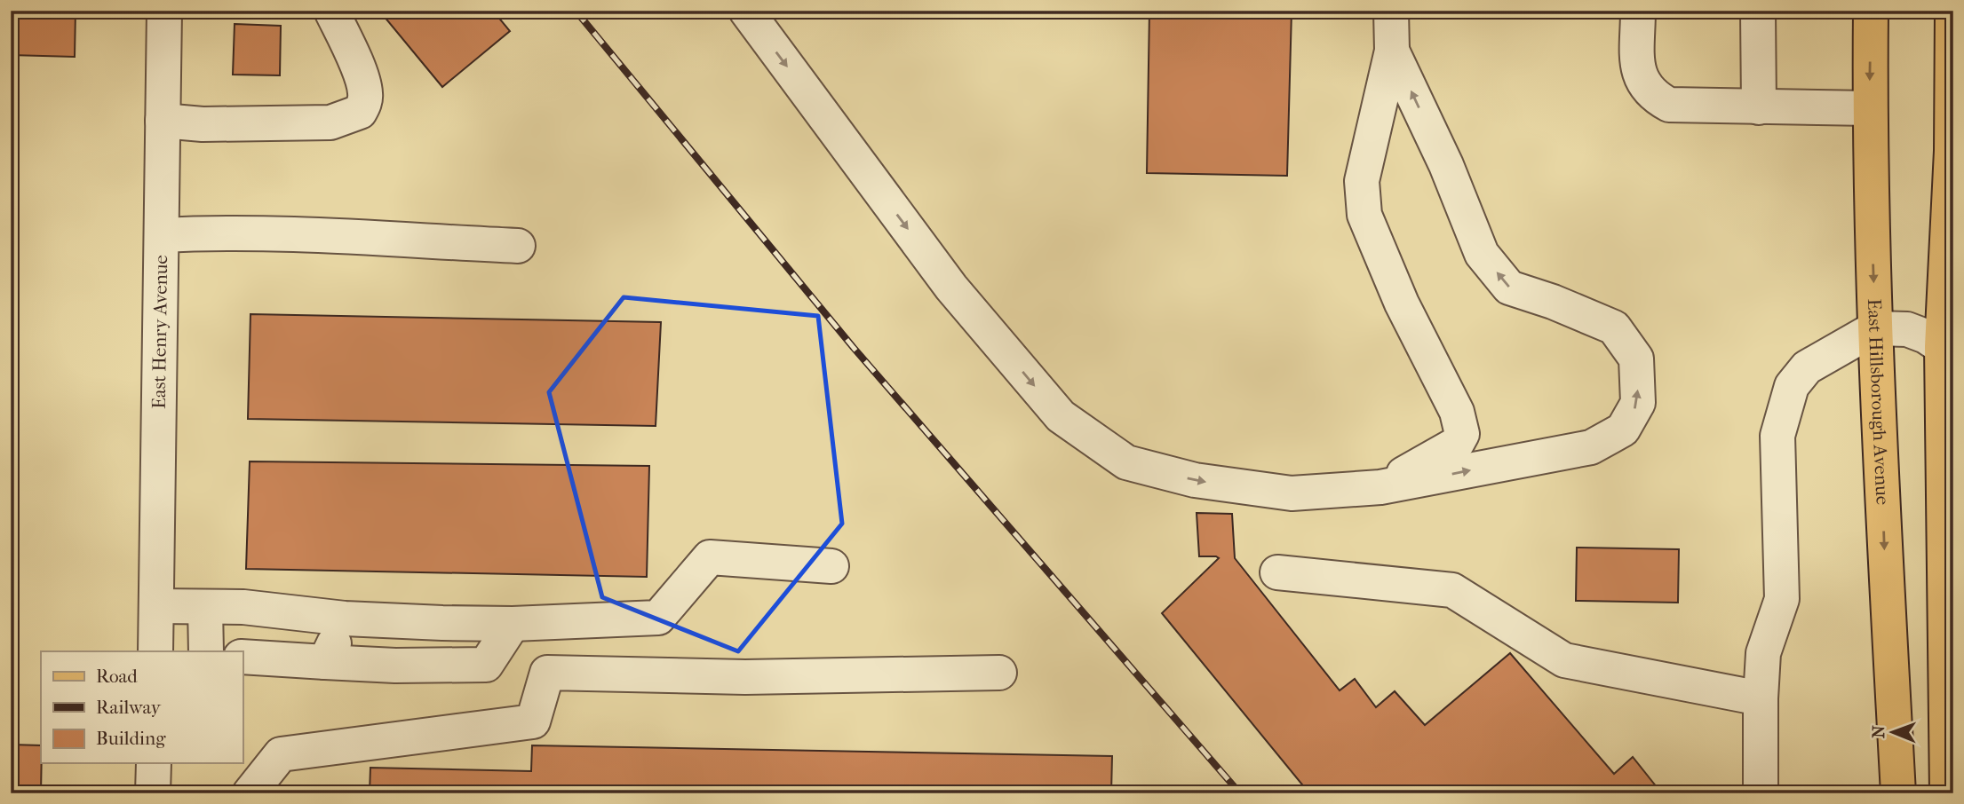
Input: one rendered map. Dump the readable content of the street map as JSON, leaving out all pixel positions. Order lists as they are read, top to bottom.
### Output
{
  "streets": {
    "main road": ["East Hillsborough Avenue"],
    "street": ["East Henry Avenue"]
  },
  "legend": ["Road", "Railway", "Building"],
  "north": "left"
}
